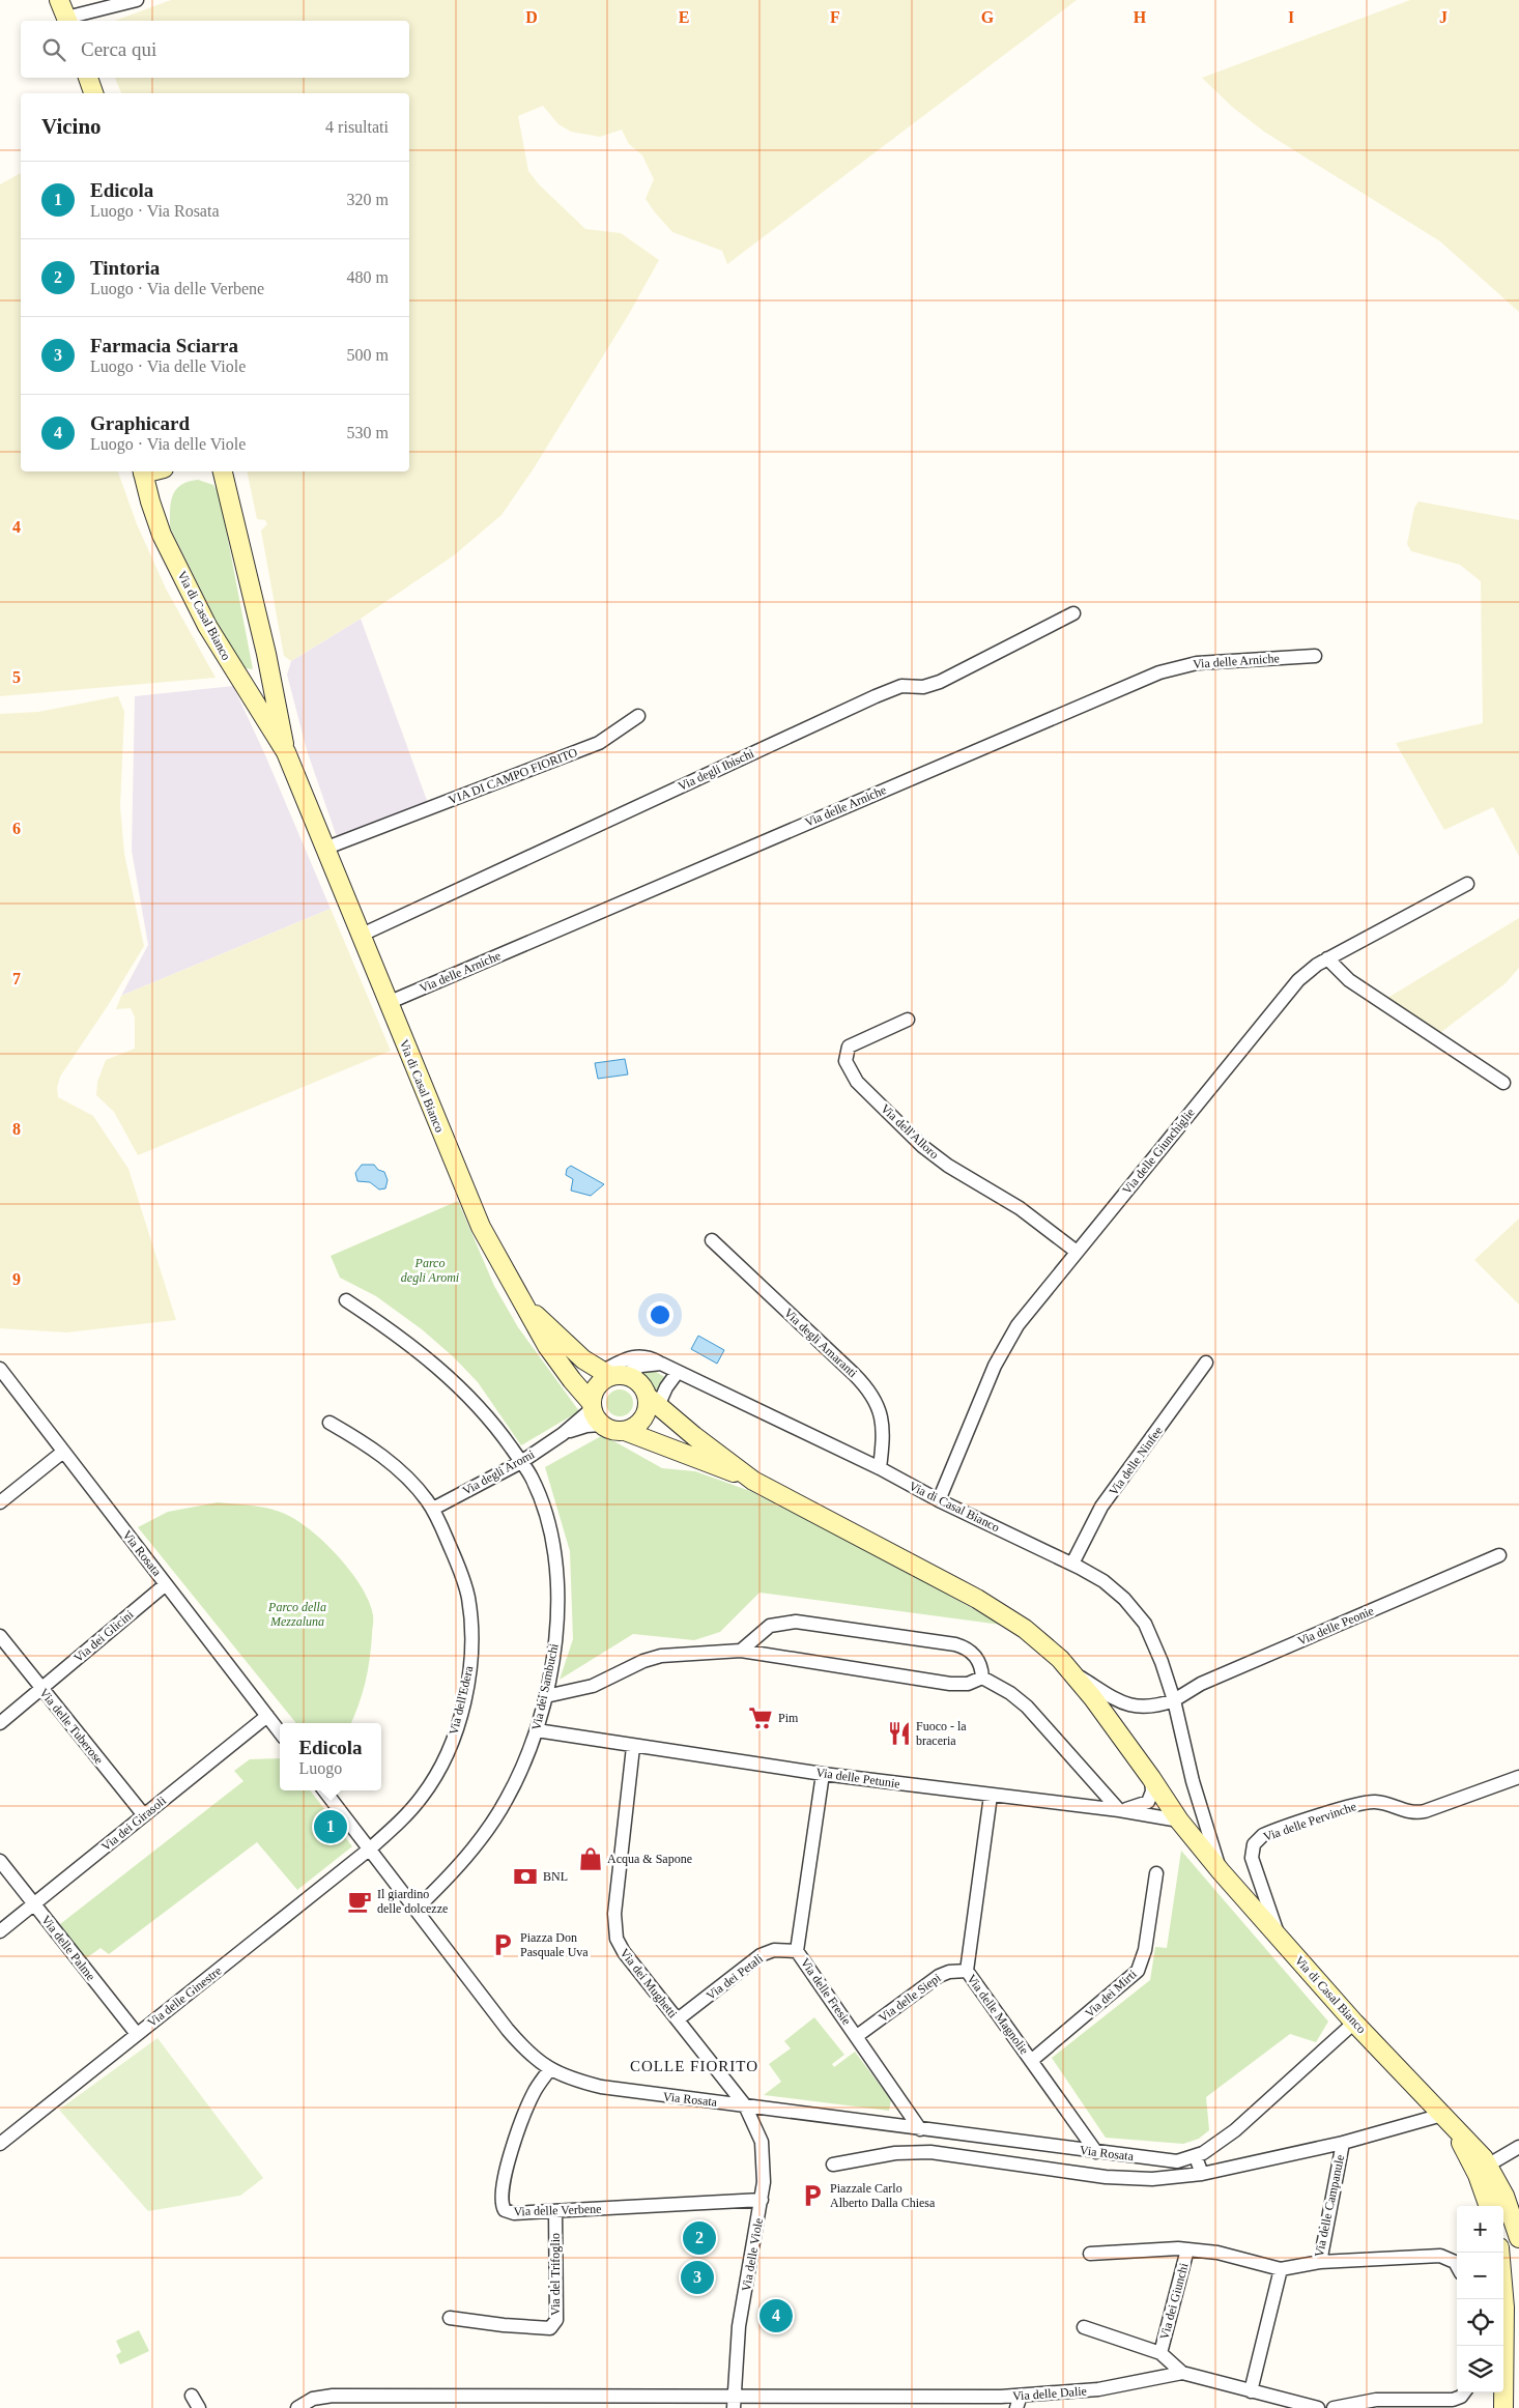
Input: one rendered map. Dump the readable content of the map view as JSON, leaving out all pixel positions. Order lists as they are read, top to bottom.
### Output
{
  "streets": {
    "main road": ["Via di Casal Bianco"],
    "street": [
      "Via delle Arniche",
      "Via degli Ibischi",
      "VIA DI CAMPO FIORITO",
      "Via dell'Alloro",
      "Via delle Giunchiglie",
      "Via degli Amaranti",
      "Via delle Ninfee",
      "Via degli Aromi",
      "Via Rosata",
      "Via delle Peonie",
      "Via dei Glicini",
      "Via dei Sambuchi",
      "Via dell'Edera",
      "Via delle Tuberose",
      "Via delle Petunie",
      "Via delle Pervinche",
      "Via dei Girasoli",
      "Via delle Palme",
      "Via dei Petali",
      "Via dei Mughetti",
      "Via delle Fresie",
      "Via dei Mirti",
      "Via delle Ginestre",
      "Via delle Siepi",
      "Via delle Magnolie",
      "Via delle Campanule",
      "Via delle Verbene",
      "Via delle Viole",
      "Via del Trifoglio",
      "Via dei Giunchi",
      "Via delle Dalie"
    ]
  },
  "crossings": [
    ["Via di Casal Bianco", "Via delle Arniche"],
    ["Via di Casal Bianco", "Via degli Ibischi"],
    ["Via di Casal Bianco", "VIA DI CAMPO FIORITO"],
    ["Via di Casal Bianco", "Via delle Giunchiglie"],
    ["Via di Casal Bianco", "Via degli Amaranti"],
    ["Via di Casal Bianco", "Via delle Ninfee"],
    ["Via di Casal Bianco", "Via degli Aromi"],
    ["Via di Casal Bianco", "Via Rosata"],
    ["Via di Casal Bianco", "Via delle Peonie"],
    ["Via di Casal Bianco", "Via delle Petunie"],
    ["Via di Casal Bianco", "Via delle Pervinche"],
    ["Via dell'Alloro", "Via delle Giunchiglie"],
    ["Via degli Aromi", "Via dei Sambuchi"],
    ["Via degli Aromi", "Via dell'Edera"],
    ["Via Rosata", "Via dei Glicini"],
    ["Via Rosata", "Via dei Sambuchi"],
    ["Via Rosata", "Via dell'Edera"],
    ["Via Rosata", "Via dei Girasoli"],
    ["Via Rosata", "Via dei Mughetti"],
    ["Via Rosata", "Via delle Fresie"],
    ["Via Rosata", "Via delle Ginestre"],
    ["Via Rosata", "Via delle Magnolie"],
    ["Via Rosata", "Via delle Campanule"],
    ["Via Rosata", "Via delle Verbene"],
    ["Via Rosata", "Via delle Viole"],
    ["Via dei Glicini", "Via delle Tuberose"],
    ["Via dei Sambuchi", "Via delle Petunie"],
    ["Via dell'Edera", "Via delle Ginestre"],
    ["Via delle Tuberose", "Via dei Girasoli"],
    ["Via delle Petunie", "Via dei Mughetti"],
    ["Via delle Petunie", "Via delle Fresie"],
    ["Via delle Petunie", "Via delle Magnolie"],
    ["Via dei Girasoli", "Via delle Palme"],
    ["Via delle Palme", "Via delle Ginestre"],
    ["Via dei Petali", "Via dei Mughetti"],
    ["Via dei Petali", "Via delle Fresie"],
    ["Via dei Mughetti", "Via delle Viole"],
    ["Via delle Fresie", "Via delle Siepi"],
    ["Via dei Mirti", "Via delle Magnolie"],
    ["Via delle Siepi", "Via delle Magnolie"],
    ["Via delle Verbene", "Via delle Viole"],
    ["Via delle Verbene", "Via del Trifoglio"],
    ["Via delle Viole", "Via delle Dalie"]
  ],
  "districts": ["COLLE FIORITO"],
  "parks": ["Parco degli Aromi", "Parco della Mezzaluna"],
  "places": {
    "supermarket": ["Pim"],
    "restaurant": ["Fuoco - la braceria"],
    "shop": ["Acqua & Sapone"],
    "bank": ["BNL"],
    "cafe": ["Il giardino delle dolcezze"],
    "parking": ["Piazza Don Pasquale Uva", "Piazzale Carlo Alberto Dalla Chiesa"]
  },
  "page": {
    "search": "Cerca qui",
    "heading": ["Vicino", "4 risultati"],
    "list": [
      {
        "mark": "1",
        "name": "Edicola",
        "note": "Luogo · Via Rosata",
        "value": "320 m"
      },
      {
        "mark": "2",
        "name": "Tintoria",
        "note": "Luogo · Via delle Verbene",
        "value": "480 m"
      },
      {
        "mark": "3",
        "name": "Farmacia Sciarra",
        "note": "Luogo · Via delle Viole",
        "value": "500 m"
      },
      {
        "mark": "4",
        "name": "Graphicard",
        "note": "Luogo · Via delle Viole",
        "value": "530 m"
      }
    ],
    "popup": ["Edicola", "Luogo"],
    "pins": [
      "1",
      "2",
      "3",
      "4"
    ],
    "map_buttons": ["+", "−"]
  },
  "grid": {
    "columns": [
      "D",
      "E",
      "F",
      "G",
      "H",
      "I",
      "J"
    ],
    "rows": [
      "4",
      "5",
      "6",
      "7",
      "8",
      "9"
    ]
  }
}
